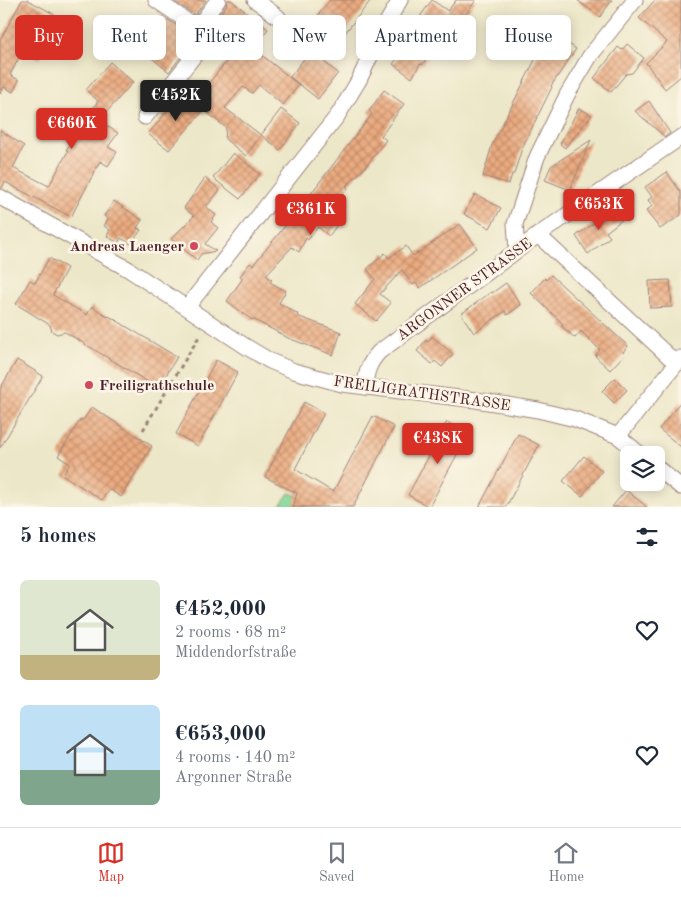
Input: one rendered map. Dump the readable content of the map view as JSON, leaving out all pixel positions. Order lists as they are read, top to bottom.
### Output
{
  "streets": {
    "street": ["ARGONNER STRASSE", "FREILIGRATHSTRASSE"]
  },
  "crossings": [
    ["ARGONNER STRASSE", "FREILIGRATHSTRASSE"]
  ],
  "places": ["Andreas Laenger", "Freiligrathschule"],
  "page": {
    "chip": [
      "Buy",
      "Rent",
      "Filters",
      "New",
      "Apartment",
      "House"
    ],
    "price": [
      "€452K",
      "€660K",
      "€653K",
      "€361K",
      "€438K"
    ],
    "heading": "5 homes",
    "list": [
      {
        "name": "€452,000",
        "note": "2 rooms · 68 m² · Middendorfstraße"
      },
      {
        "name": "€653,000",
        "note": "4 rooms · 140 m² · Argonner Straße"
      }
    ],
    "tabs": ["Map", "Saved", "Home"]
  }
}
